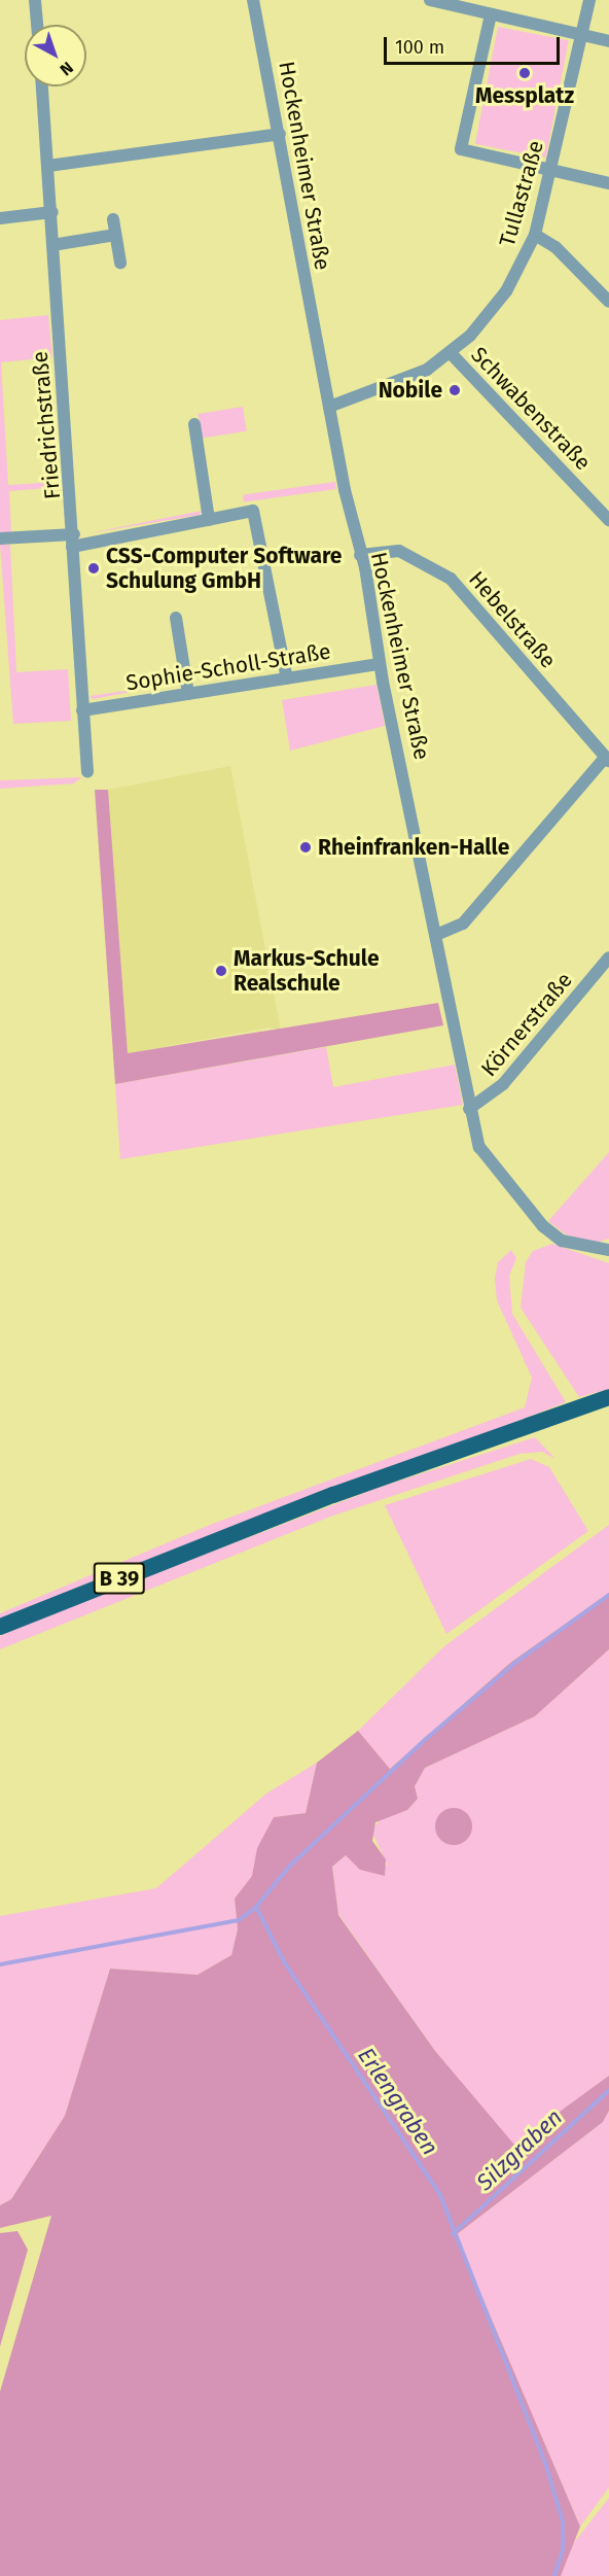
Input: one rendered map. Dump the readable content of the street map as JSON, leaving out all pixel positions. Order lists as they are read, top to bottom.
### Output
{
  "streets": {
    "main road": ["B 39"],
    "street": [
      "Hockenheimer Straße",
      "Tullastraße",
      "Schwabenstraße",
      "Friedrichstraße",
      "Hebelstraße",
      "Sophie-Scholl-Straße",
      "Körnerstraße"
    ]
  },
  "crossings": [
    ["Hockenheimer Straße", "Tullastraße"],
    ["Hockenheimer Straße", "Hebelstraße"],
    ["Hockenheimer Straße", "Sophie-Scholl-Straße"],
    ["Hockenheimer Straße", "Körnerstraße"],
    ["Tullastraße", "Schwabenstraße"],
    ["Friedrichstraße", "Sophie-Scholl-Straße"]
  ],
  "water": ["Erlengraben", "Silzgraben"],
  "places": [
    "Messplatz",
    "Nobile",
    "CSS-Computer Software Schulung GmbH",
    "Rheinfranken-Halle",
    "Markus-Schule Realschule"
  ],
  "scale_bar": "100 m",
  "north": "bottom right"
}
